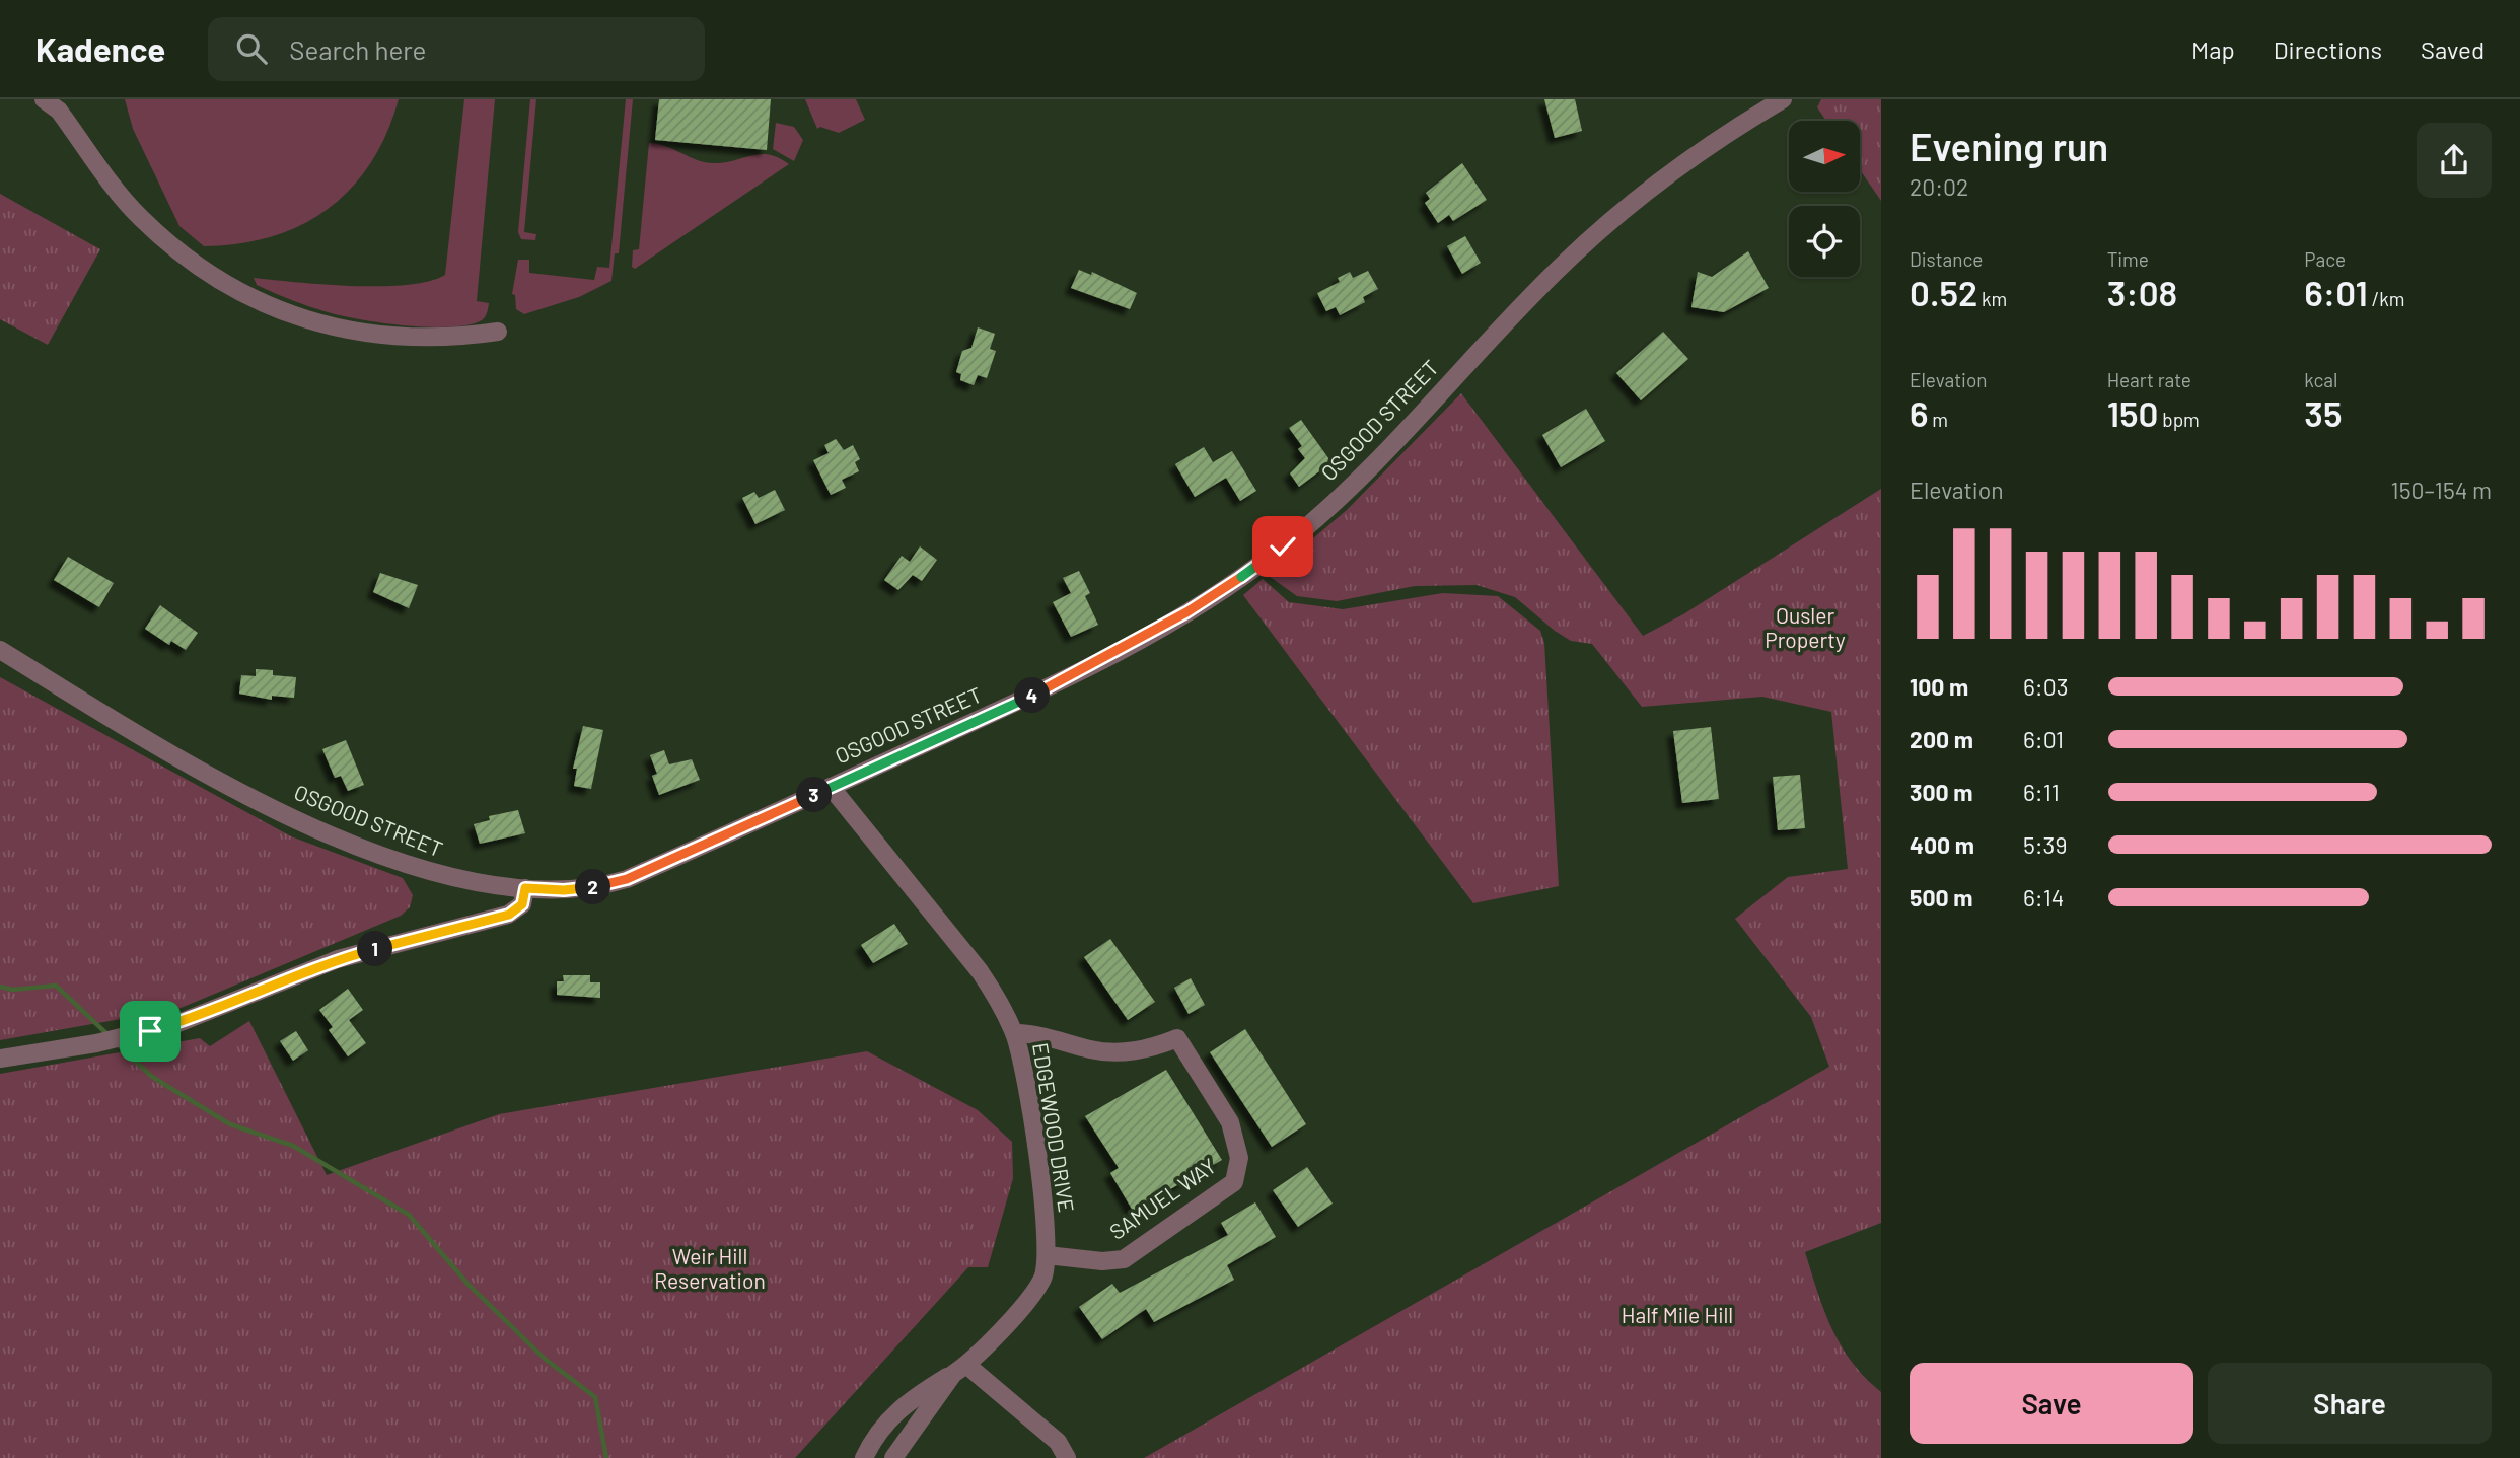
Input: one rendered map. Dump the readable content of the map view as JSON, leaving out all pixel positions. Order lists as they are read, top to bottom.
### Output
{
  "streets": {
    "street": ["OSGOOD STREET", "EDGEWOOD DRIVE", "SAMUEL WAY"]
  },
  "crossings": [
    ["OSGOOD STREET", "EDGEWOOD DRIVE"],
    ["EDGEWOOD DRIVE", "SAMUEL WAY"]
  ],
  "parks": ["Ousler Property", "Weir Hill Reservation", "Half Mile Hill"],
  "north": "right",
  "page": {
    "header": "Kadence",
    "search": "Search here",
    "nav": ["Map", "Directions", "Saved"],
    "heading": ["Evening run", "20:02"],
    "stats": [
      ["Distance", "0.52 km"],
      ["Time", "3:08"],
      ["Pace", "6:01 /km"],
      ["Elevation", "6 m"],
      ["Heart rate", "150 bpm"],
      ["kcal", "35"]
    ],
    "chart": ["Elevation", "150–154 m"],
    "list": [
      {
        "name": "100 m",
        "note": "6:03"
      },
      {
        "name": "200 m",
        "note": "6:01"
      },
      {
        "name": "300 m",
        "note": "6:11"
      },
      {
        "name": "400 m",
        "note": "5:39"
      },
      {
        "name": "500 m",
        "note": "6:14"
      }
    ],
    "pins": [
      "4",
      "3",
      "2",
      "1"
    ],
    "buttons": ["Save", "Share"]
  }
}
